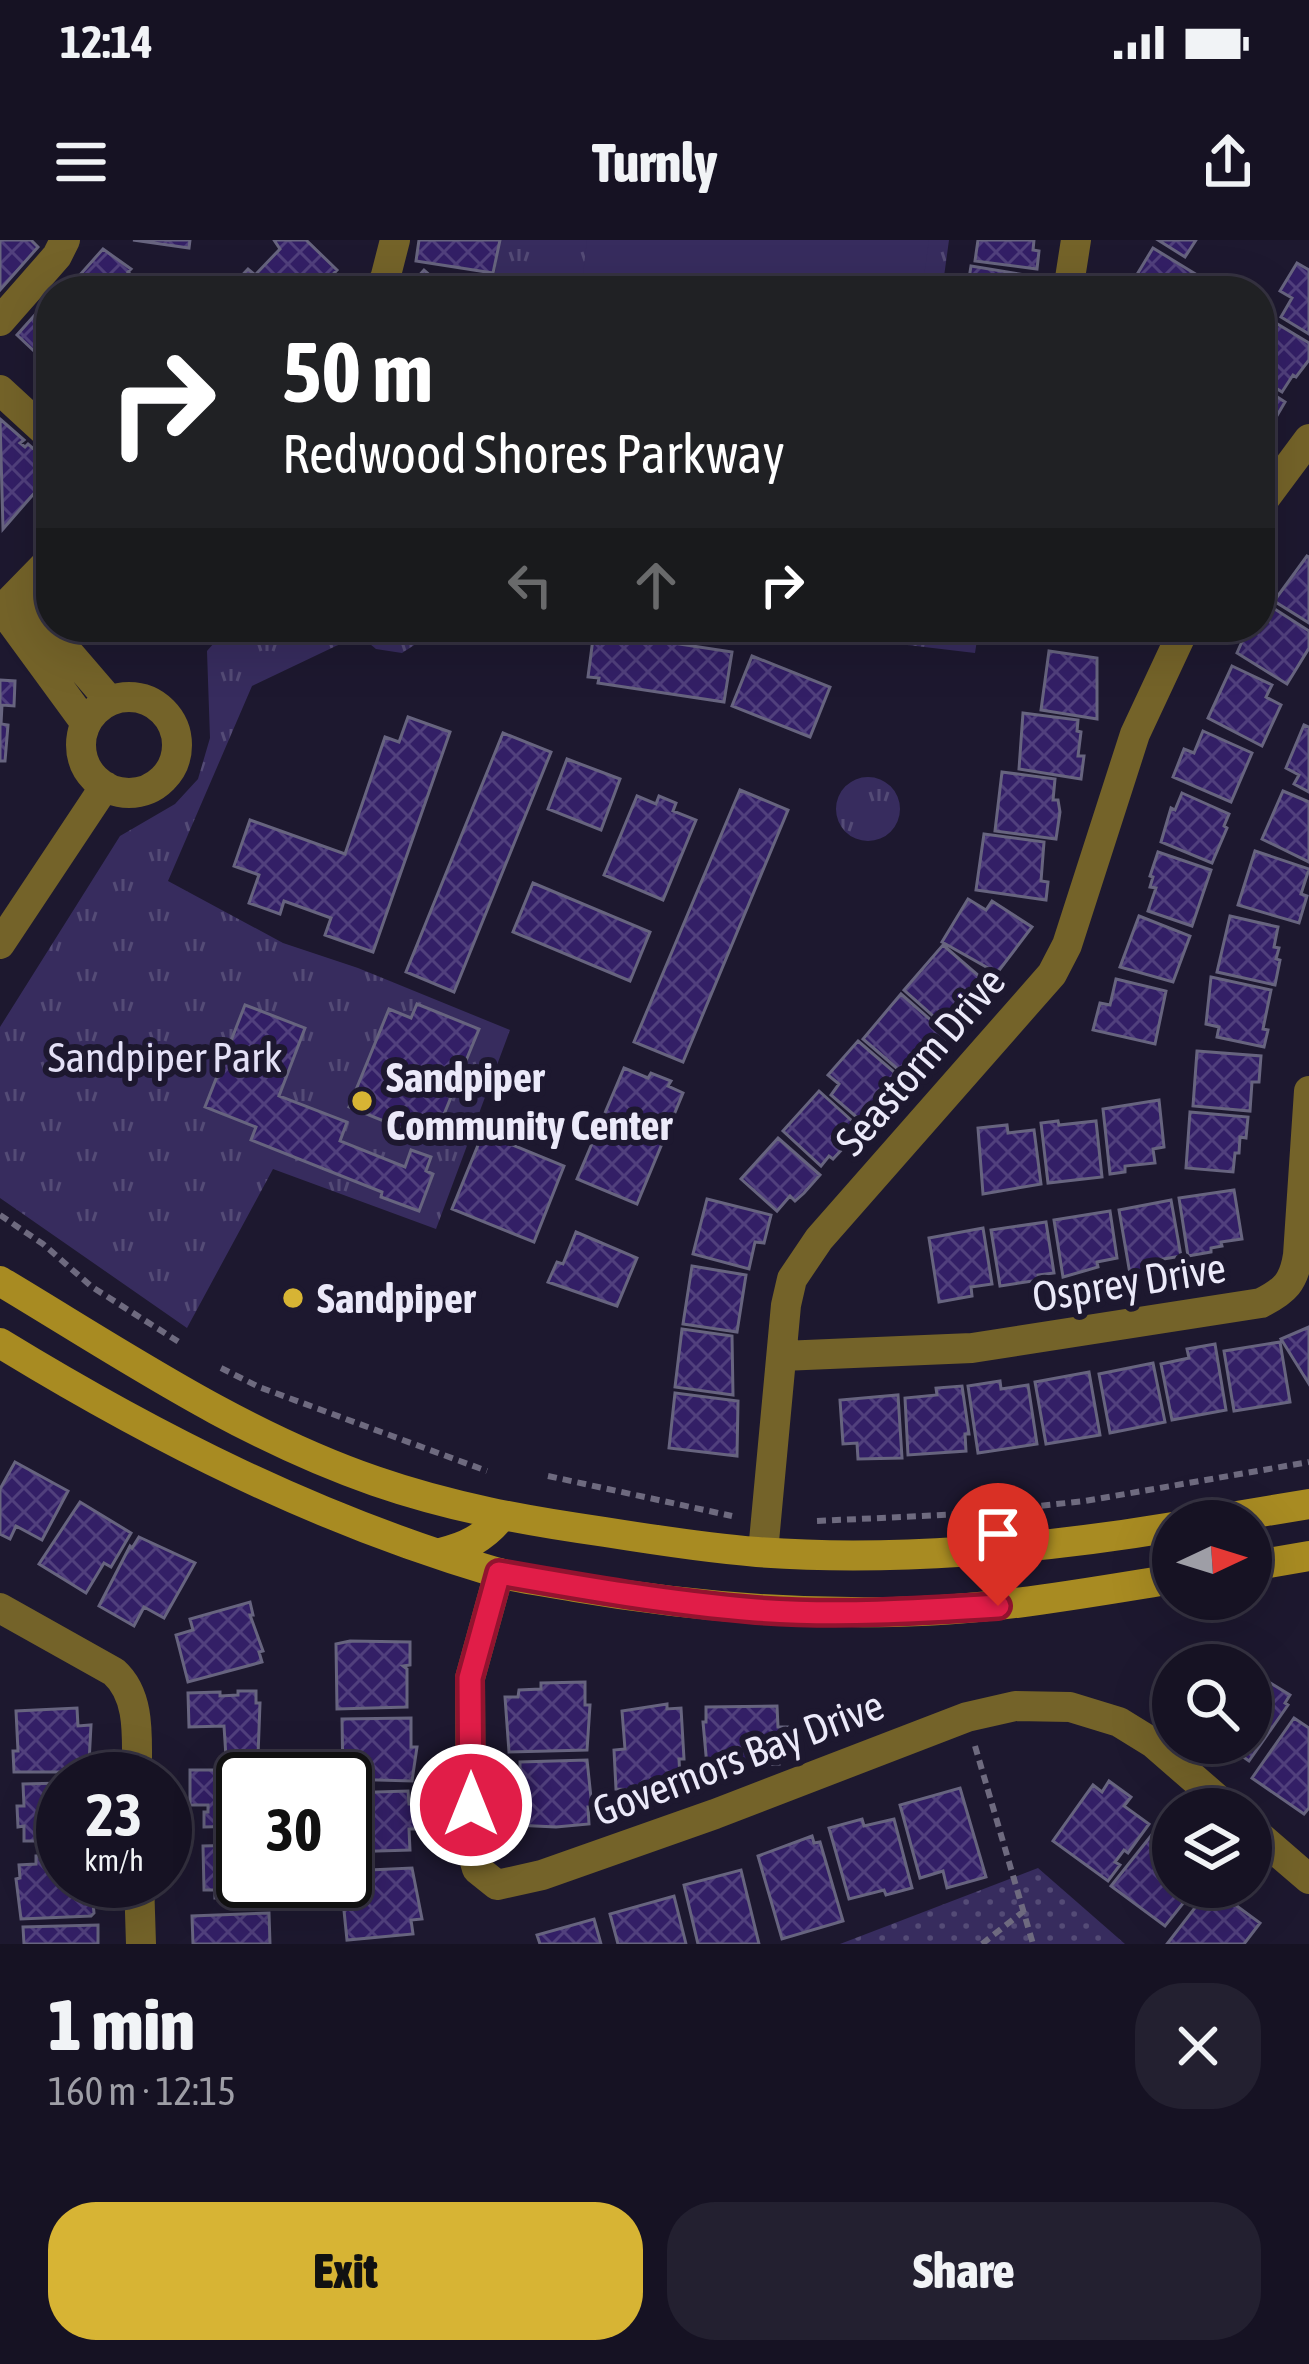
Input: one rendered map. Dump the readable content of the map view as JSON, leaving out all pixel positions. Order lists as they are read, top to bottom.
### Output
{
  "streets": {
    "street": ["Seastorm Drive", "Osprey Drive", "Governors Bay Drive"]
  },
  "crossings": [
    ["Seastorm Drive", "Osprey Drive"]
  ],
  "parks": ["Sandpiper Park"],
  "places": ["Sandpiper Community Center", "Sandpiper"],
  "north": "right",
  "page": {
    "status": "12:14",
    "header": "Turnly",
    "turn": ["50 m", "Redwood Shores Parkway"],
    "speed": "23 km/h",
    "limit": "30",
    "heading": ["1 min", "160 m · 12:15"],
    "buttons": ["Exit", "Share"]
  }
}
